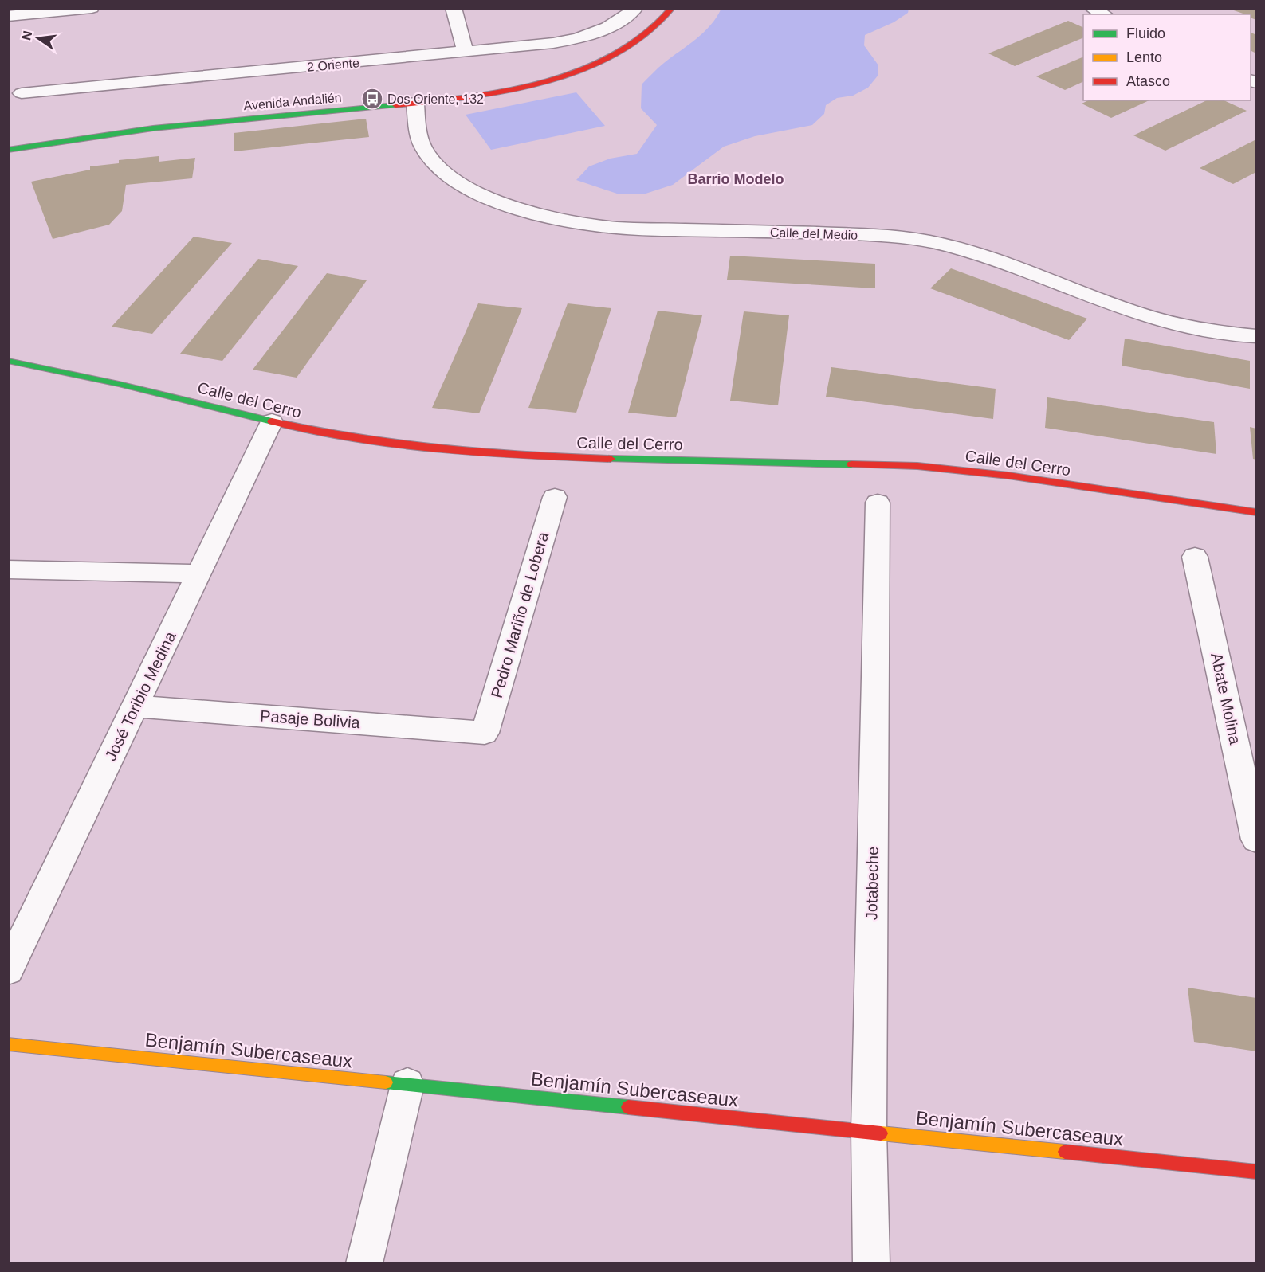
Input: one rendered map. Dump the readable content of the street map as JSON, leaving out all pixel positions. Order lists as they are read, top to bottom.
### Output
{
  "streets": {
    "street": [
      "2 Oriente",
      "Avenida Andalién",
      "Calle del Medio",
      "Calle del Cerro",
      "Pedro Mariño de Lobera",
      "José Toribio Medina",
      "Abate Molina",
      "Pasaje Bolivia",
      "Jotabeche",
      "Benjamín Subercaseaux"
    ]
  },
  "crossings": [
    ["Avenida Andalién", "Calle del Medio"],
    ["Calle del Cerro", "José Toribio Medina"],
    ["Pedro Mariño de Lobera", "Pasaje Bolivia"],
    ["José Toribio Medina", "Pasaje Bolivia"],
    ["Jotabeche", "Benjamín Subercaseaux"]
  ],
  "districts": ["Barrio Modelo"],
  "places": {
    "bus stop": ["Dos Oriente, 132"]
  },
  "legend": ["Fluido", "Lento", "Atasco"],
  "north": "left"
}
